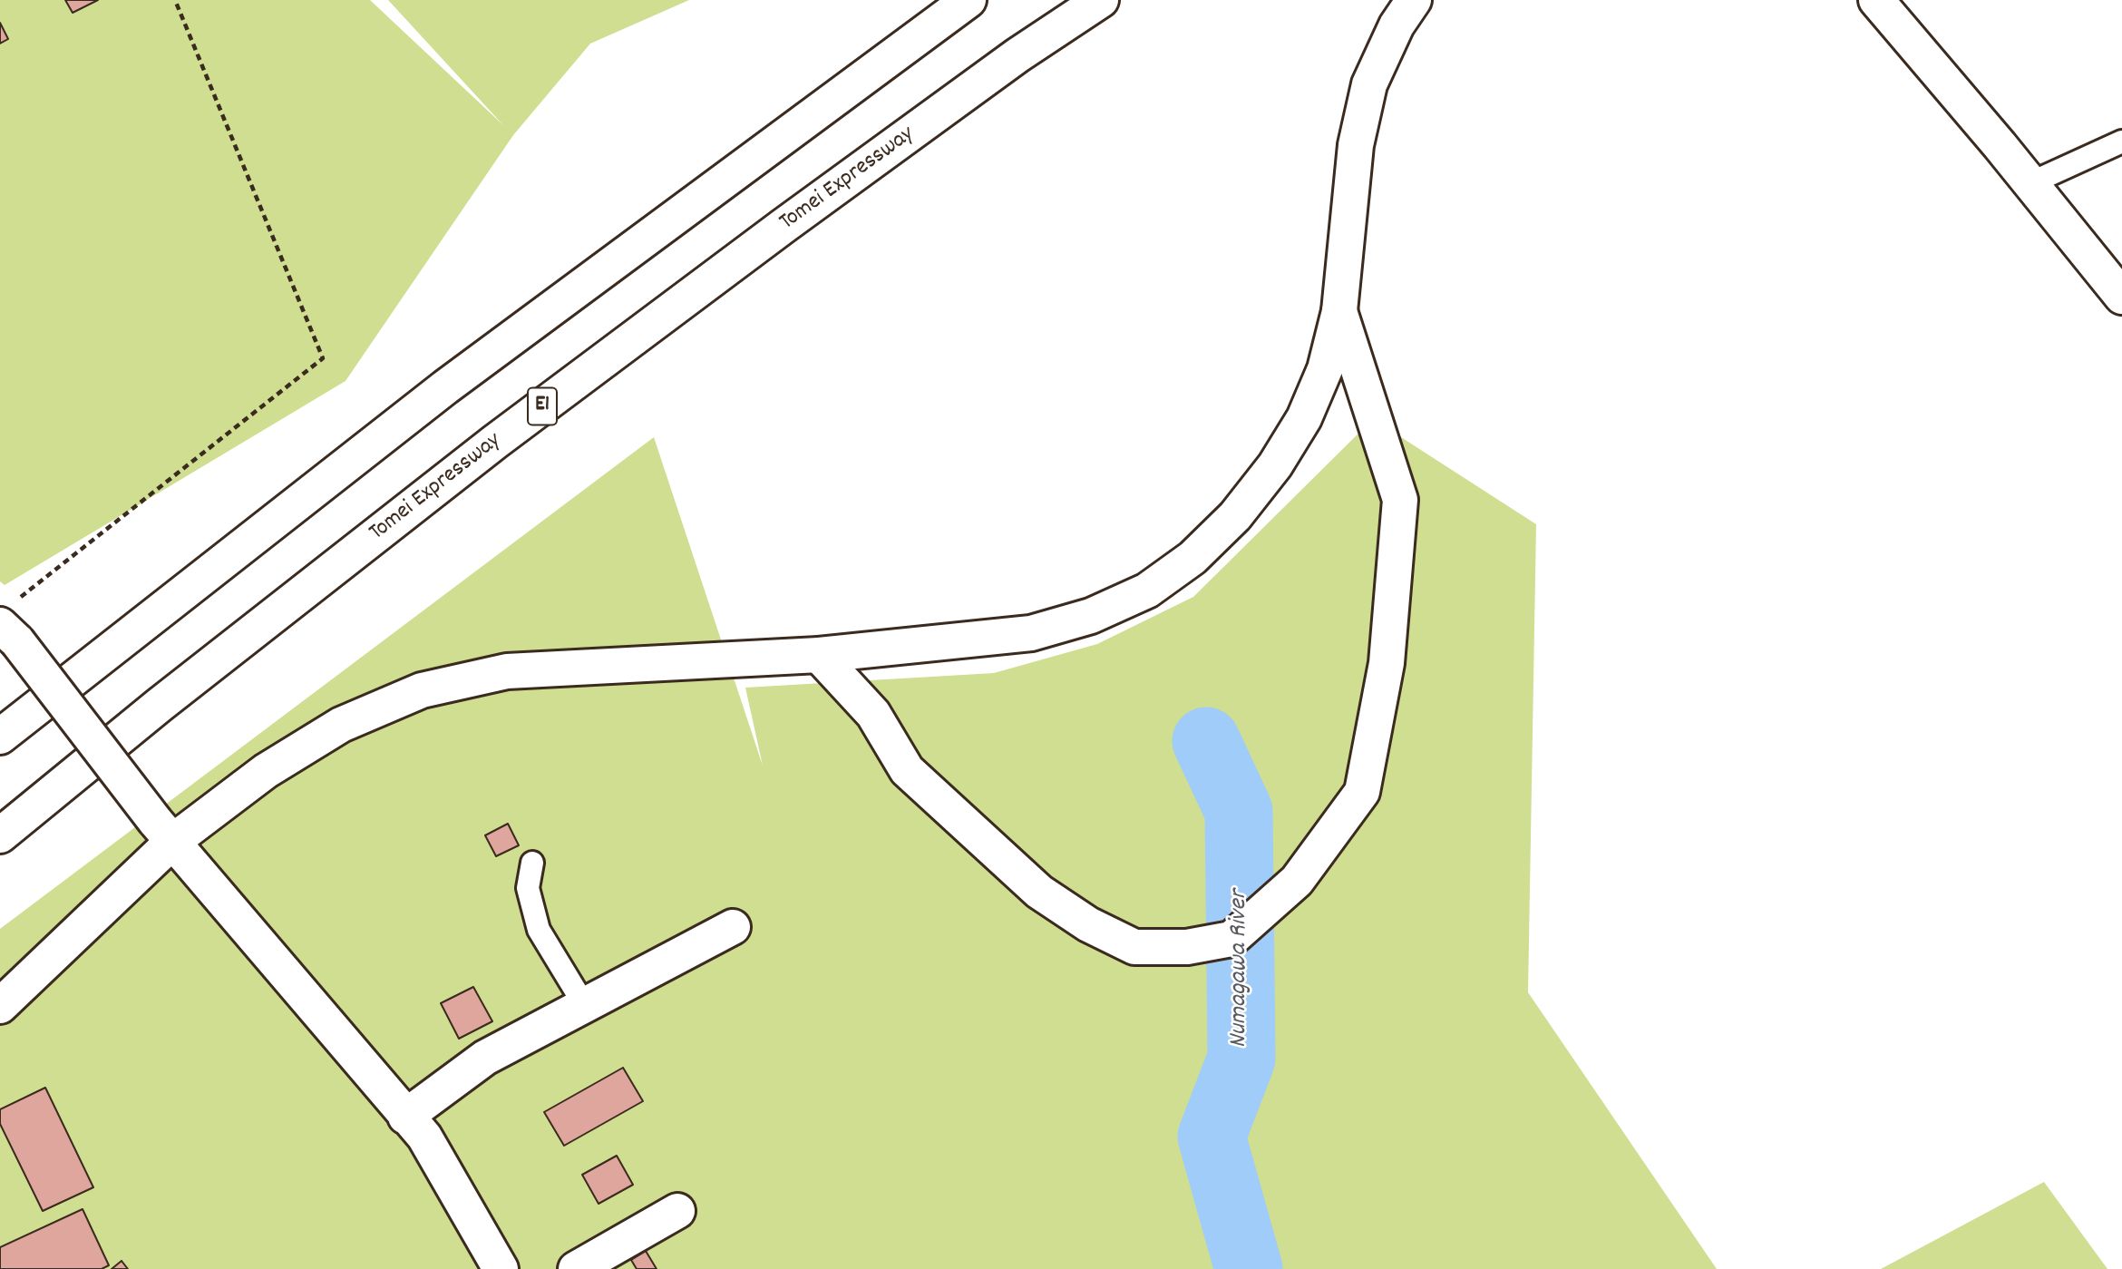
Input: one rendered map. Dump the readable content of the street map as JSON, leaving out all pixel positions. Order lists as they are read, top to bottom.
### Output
{
  "streets": {
    "main road": ["Tomei Expressway", "E1"]
  },
  "water": ["Numagawa River"]
}
